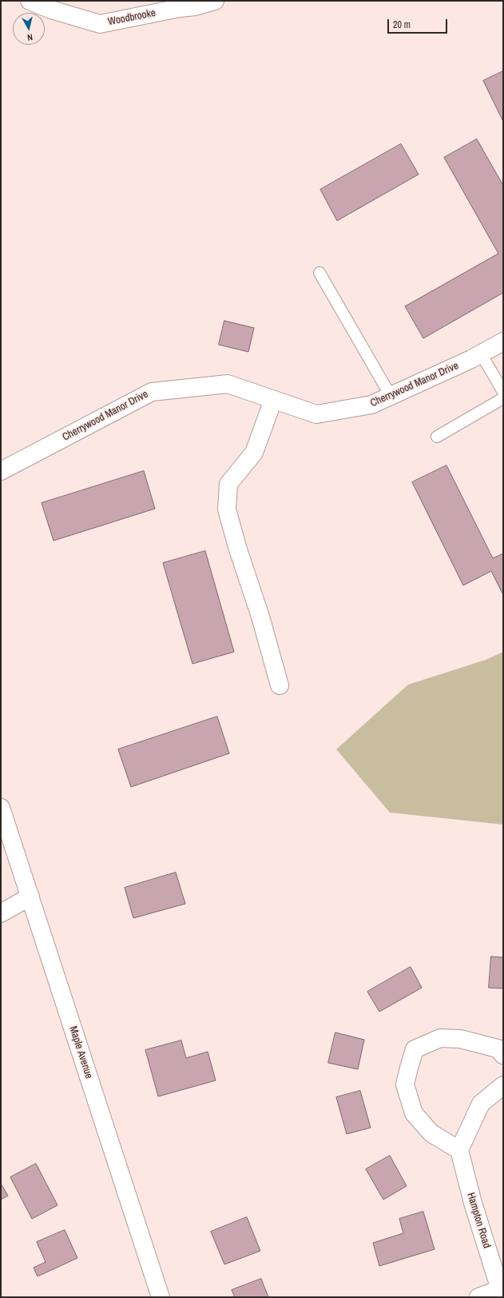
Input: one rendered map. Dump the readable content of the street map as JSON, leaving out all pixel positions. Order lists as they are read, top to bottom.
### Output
{
  "streets": {
    "street": [
      "Woodbrooke",
      "Cherrywood Manor Drive",
      "Maple Avenue",
      "Hampton Road"
    ]
  },
  "scale_bar": "20 m",
  "north": "bottom"
}
